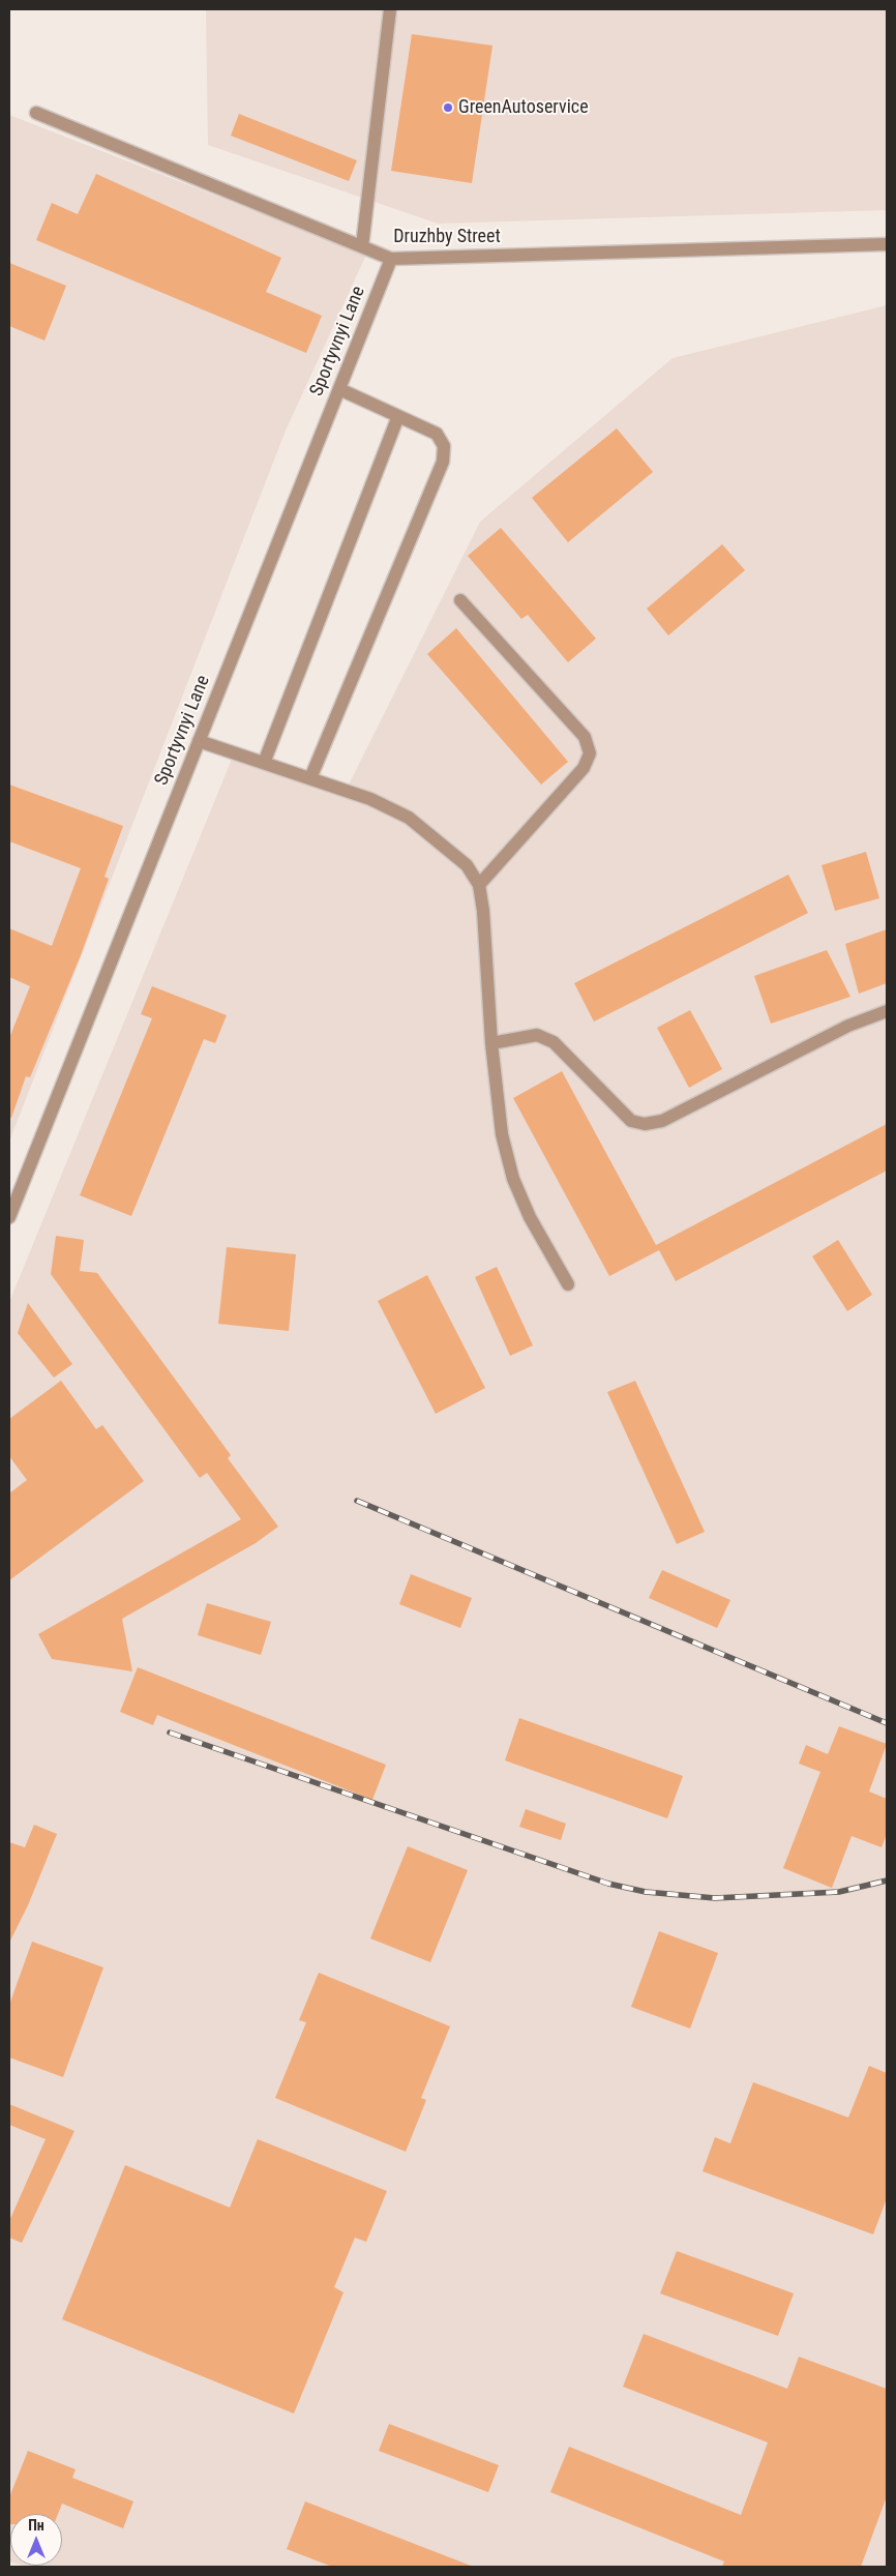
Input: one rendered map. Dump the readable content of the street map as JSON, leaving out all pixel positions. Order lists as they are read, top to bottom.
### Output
{
  "streets": {
    "street": ["Druzhby Street", "Sportyvnyi Lane"]
  },
  "crossings": [
    ["Druzhby Street", "Sportyvnyi Lane"]
  ],
  "places": ["GreenAutoservice"],
  "north": "top"
}
